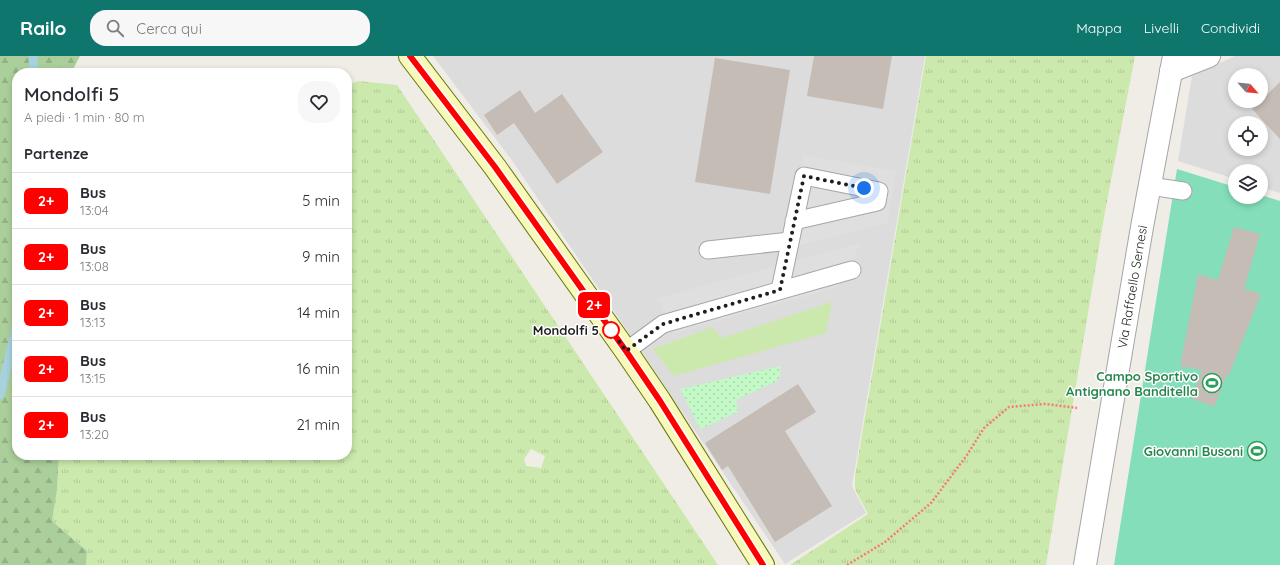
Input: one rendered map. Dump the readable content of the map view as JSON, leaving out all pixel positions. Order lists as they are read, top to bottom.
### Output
{
  "streets": {
    "street": ["Via Raffaello Sernesi"]
  },
  "places": {
    "other": ["Mondolfi 5"],
    "sports": ["Campo Sportivo Antignano Banditella", "Giovanni Busoni"]
  },
  "lines": ["bus line 2+"],
  "north": "bottom right",
  "page": {
    "header": "Railo",
    "search": "Cerca qui",
    "nav": ["Mappa", "Livelli", "Condividi"],
    "on_map": "2+",
    "heading": [
      ["Mondolfi 5", "A piedi · 1 min · 80 m"],
      "Partenze"
    ],
    "list": [
      {
        "mark": "2+",
        "name": "Bus",
        "note": "13:04",
        "value": "5 min"
      },
      {
        "mark": "2+",
        "name": "Bus",
        "note": "13:08",
        "value": "9 min"
      },
      {
        "mark": "2+",
        "name": "Bus",
        "note": "13:13",
        "value": "14 min"
      },
      {
        "mark": "2+",
        "name": "Bus",
        "note": "13:15",
        "value": "16 min"
      },
      {
        "mark": "2+",
        "name": "Bus",
        "note": "13:20",
        "value": "21 min"
      }
    ]
  }
}
